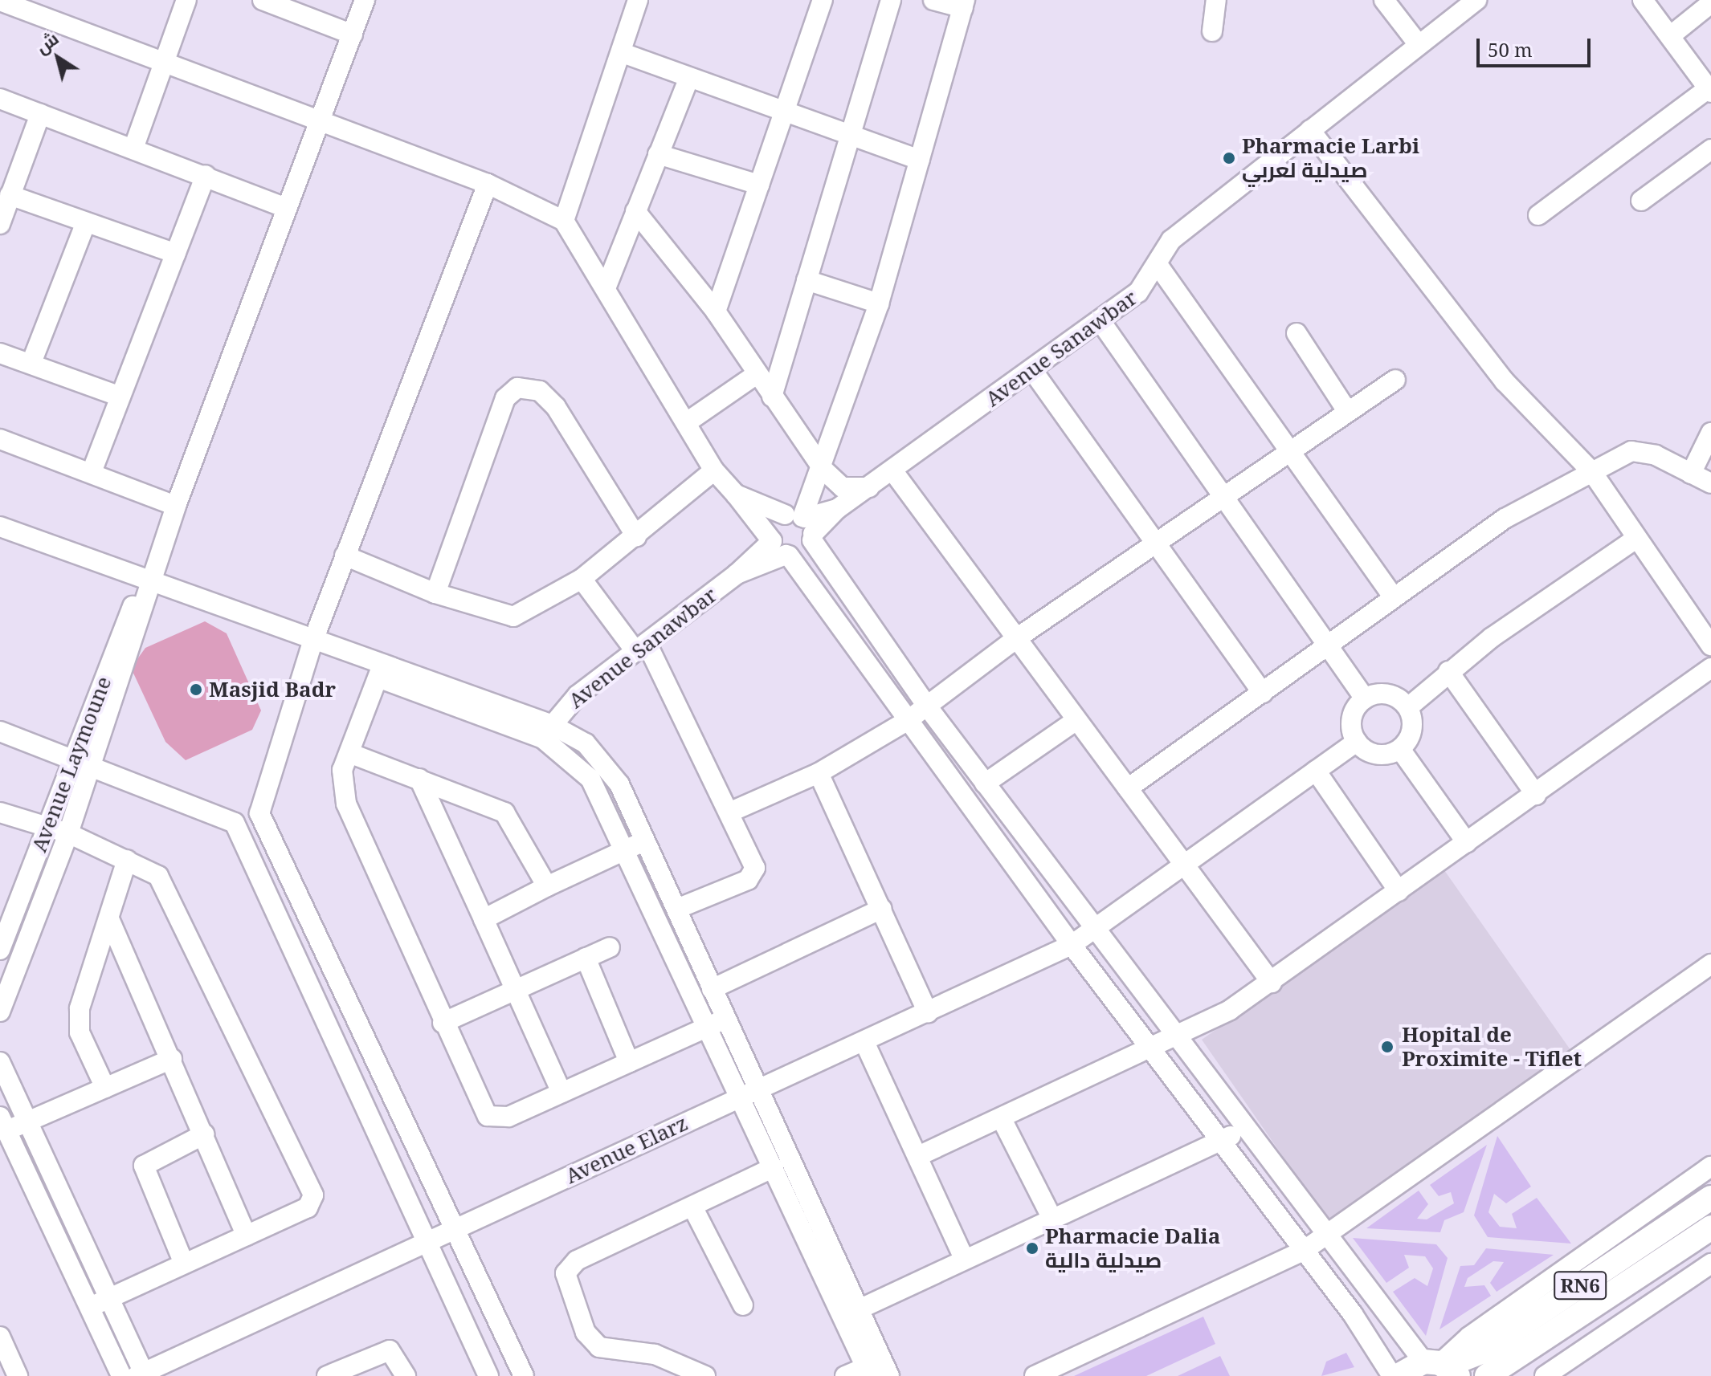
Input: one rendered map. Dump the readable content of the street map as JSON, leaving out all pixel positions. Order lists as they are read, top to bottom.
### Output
{
  "streets": {
    "main road": ["RN6"],
    "street": ["Avenue Sanawbar", "Avenue Laymoune", "Avenue Elarz"]
  },
  "places": [
    "Pharmacie Larbi صيدلية لعربي",
    "Masjid Badr",
    "Hopital de Proximite - Tiflet",
    "Pharmacie Dalia صيدلية دالية"
  ],
  "scale_bar": "50 m",
  "north": "top left"
}
